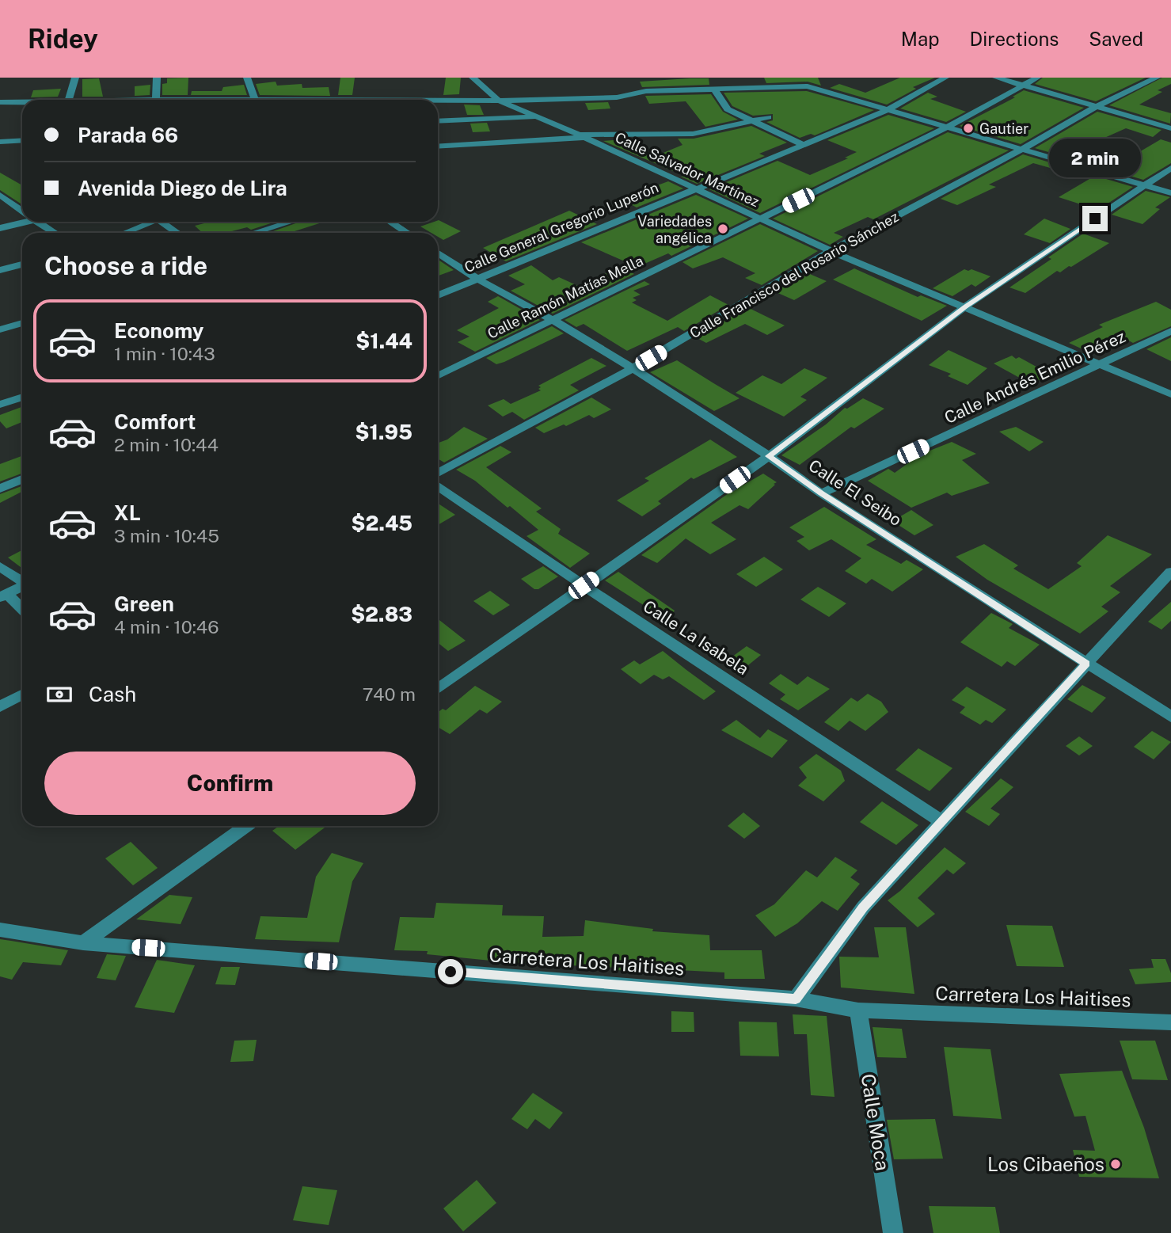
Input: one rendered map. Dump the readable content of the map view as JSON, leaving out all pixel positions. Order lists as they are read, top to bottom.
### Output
{
  "streets": {
    "street": [
      "Calle Salvador Martínez",
      "Calle General Gregorio Luperón",
      "Calle Francisco del Rosario Sánchez",
      "Calle Ramón Matías Mella",
      "Calle Andrés Emilio Pérez",
      "Calle El Seibo",
      "Calle La Isabela",
      "Carretera Los Haitises",
      "Calle Moca"
    ]
  },
  "crossings": [
    ["Calle Salvador Martínez", "Calle General Gregorio Luperón"],
    ["Calle Salvador Martínez", "Calle Francisco del Rosario Sánchez"],
    ["Calle Salvador Martínez", "Calle Ramón Matías Mella"],
    ["Calle Salvador Martínez", "Calle Andrés Emilio Pérez"],
    ["Calle General Gregorio Luperón", "Calle El Seibo"],
    ["Calle Francisco del Rosario Sánchez", "Calle El Seibo"],
    ["Calle Ramón Matías Mella", "Calle El Seibo"],
    ["Calle Andrés Emilio Pérez", "Calle El Seibo"],
    ["Carretera Los Haitises", "Calle Moca"]
  ],
  "places": ["Gautier", "Variedades angélica", "Los Cibaeños"],
  "page": {
    "header": "Ridey",
    "nav": ["Map", "Directions", "Saved"],
    "banner": ["Parada 66", "Avenida Diego de Lira"],
    "bubble": "2 min",
    "heading": "Choose a ride",
    "list": [
      {
        "name": "Economy",
        "note": "1 min · 10:43",
        "value": "$1.44"
      },
      {
        "name": "Comfort",
        "note": "2 min · 10:44",
        "value": "$1.95"
      },
      {
        "name": "XL",
        "note": "3 min · 10:45",
        "value": "$2.45"
      },
      {
        "name": "Green",
        "note": "4 min · 10:46",
        "value": "$2.83"
      }
    ],
    "pay": ["Cash", "740 m"],
    "buttons": "Confirm"
  }
}
